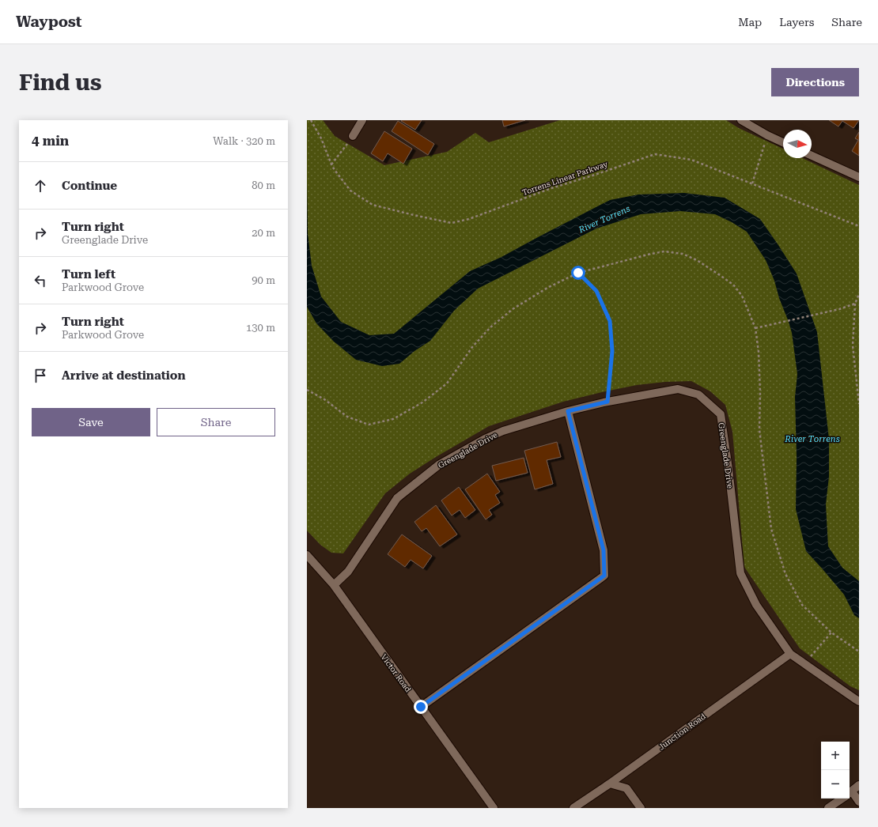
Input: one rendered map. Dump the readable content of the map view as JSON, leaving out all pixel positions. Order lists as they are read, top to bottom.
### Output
{
  "streets": {
    "street": ["Greenglade Drive", "Victor Road", "Junction Road"],
    "path": ["Torrens Linear Parkway"]
  },
  "crossings": [
    ["Greenglade Drive", "Victor Road"],
    ["Greenglade Drive", "Junction Road"]
  ],
  "water": ["River Torrens"],
  "north": "right",
  "page": {
    "header": "Waypost",
    "nav": ["Map", "Layers", "Share"],
    "buttons": [
      "Directions",
      ["Save", "Share"]
    ],
    "title": "Find us",
    "heading": ["4 min", "Walk · 320 m"],
    "list": [
      ["Continue", "80 m"],
      ["Turn right", "Greenglade Drive", "20 m"],
      ["Turn left", "Parkwood Grove", "90 m"],
      ["Turn right", "Parkwood Grove", "130 m"],
      "Arrive at destination"
    ],
    "map_buttons": ["+", "−"]
  }
}
